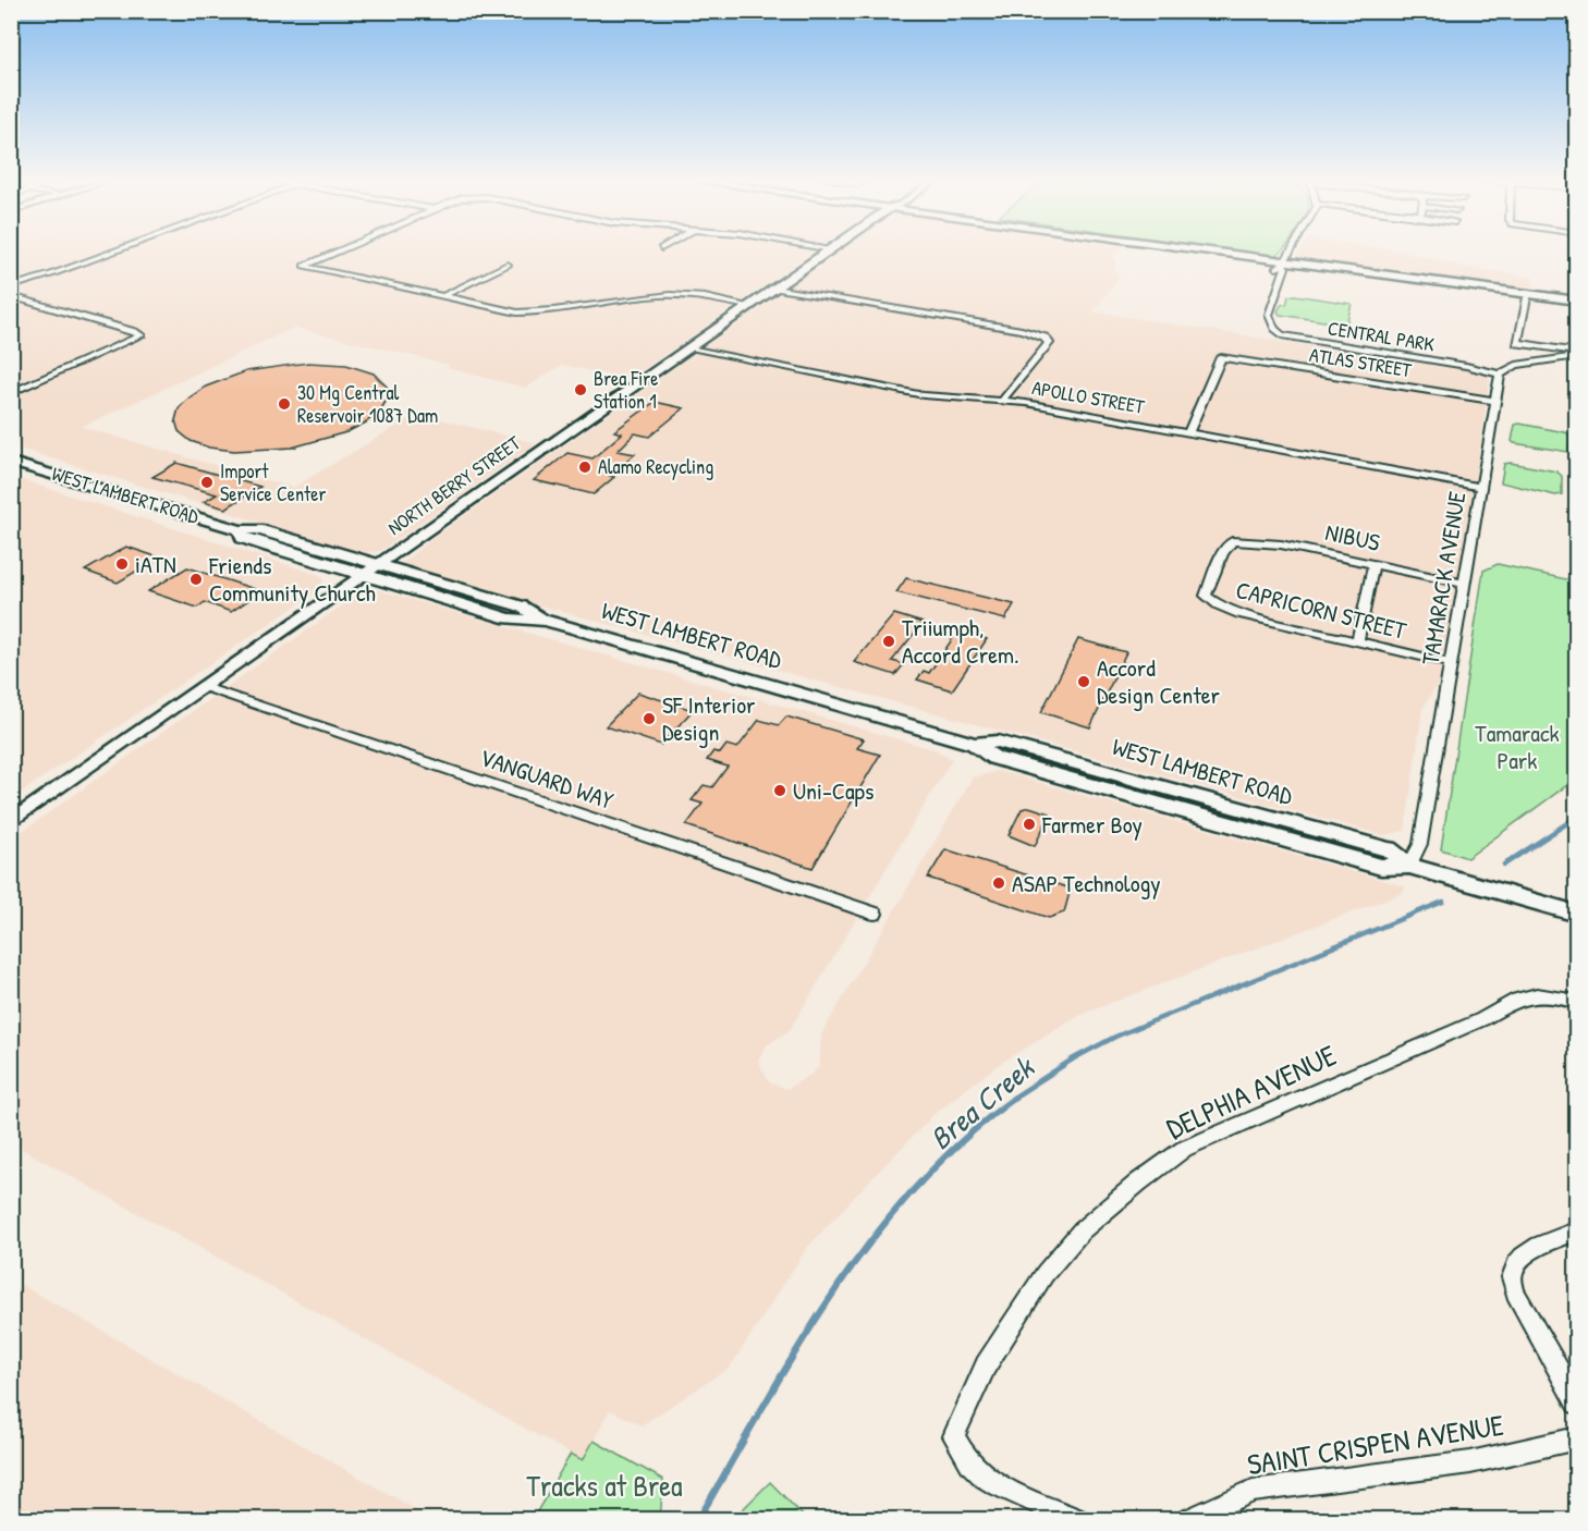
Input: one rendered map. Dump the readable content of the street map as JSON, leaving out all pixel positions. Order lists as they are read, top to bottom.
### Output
{
  "streets": {
    "main road": ["WEST LAMBERT ROAD"],
    "street": [
      "CENTRAL PARK",
      "ATLAS STREET",
      "APOLLO STREET",
      "NORTH BERRY STREET",
      "NIBUS",
      "TAMARACK AVENUE",
      "CAPRICORN STREET",
      "VANGUARD WAY",
      "DELPHIA AVENUE",
      "SAINT CRISPEN AVENUE"
    ]
  },
  "crossings": [
    ["CENTRAL PARK", "TAMARACK AVENUE"],
    ["ATLAS STREET", "APOLLO STREET"],
    ["ATLAS STREET", "TAMARACK AVENUE"],
    ["APOLLO STREET", "NORTH BERRY STREET"],
    ["APOLLO STREET", "TAMARACK AVENUE"],
    ["NORTH BERRY STREET", "WEST LAMBERT ROAD"],
    ["NORTH BERRY STREET", "VANGUARD WAY"],
    ["WEST LAMBERT ROAD", "TAMARACK AVENUE"],
    ["NIBUS", "TAMARACK AVENUE"],
    ["NIBUS", "CAPRICORN STREET"],
    ["TAMARACK AVENUE", "CAPRICORN STREET"]
  ],
  "water": ["Brea Creek"],
  "parks": ["Tamarack Park", "Tracks at Brea"],
  "places": [
    "Brea Fire Station 1",
    "30 Mg Central Reservoir 1087 Dam",
    "Alamo Recycling",
    "Import Service Center",
    "iATN",
    "Friends Community Church",
    "Triiumph, Accord Crem.",
    "Accord Design Center",
    "SF Interior Design",
    "Uni-Caps",
    "Farmer Boy",
    "ASAP Technology"
  ]
}
